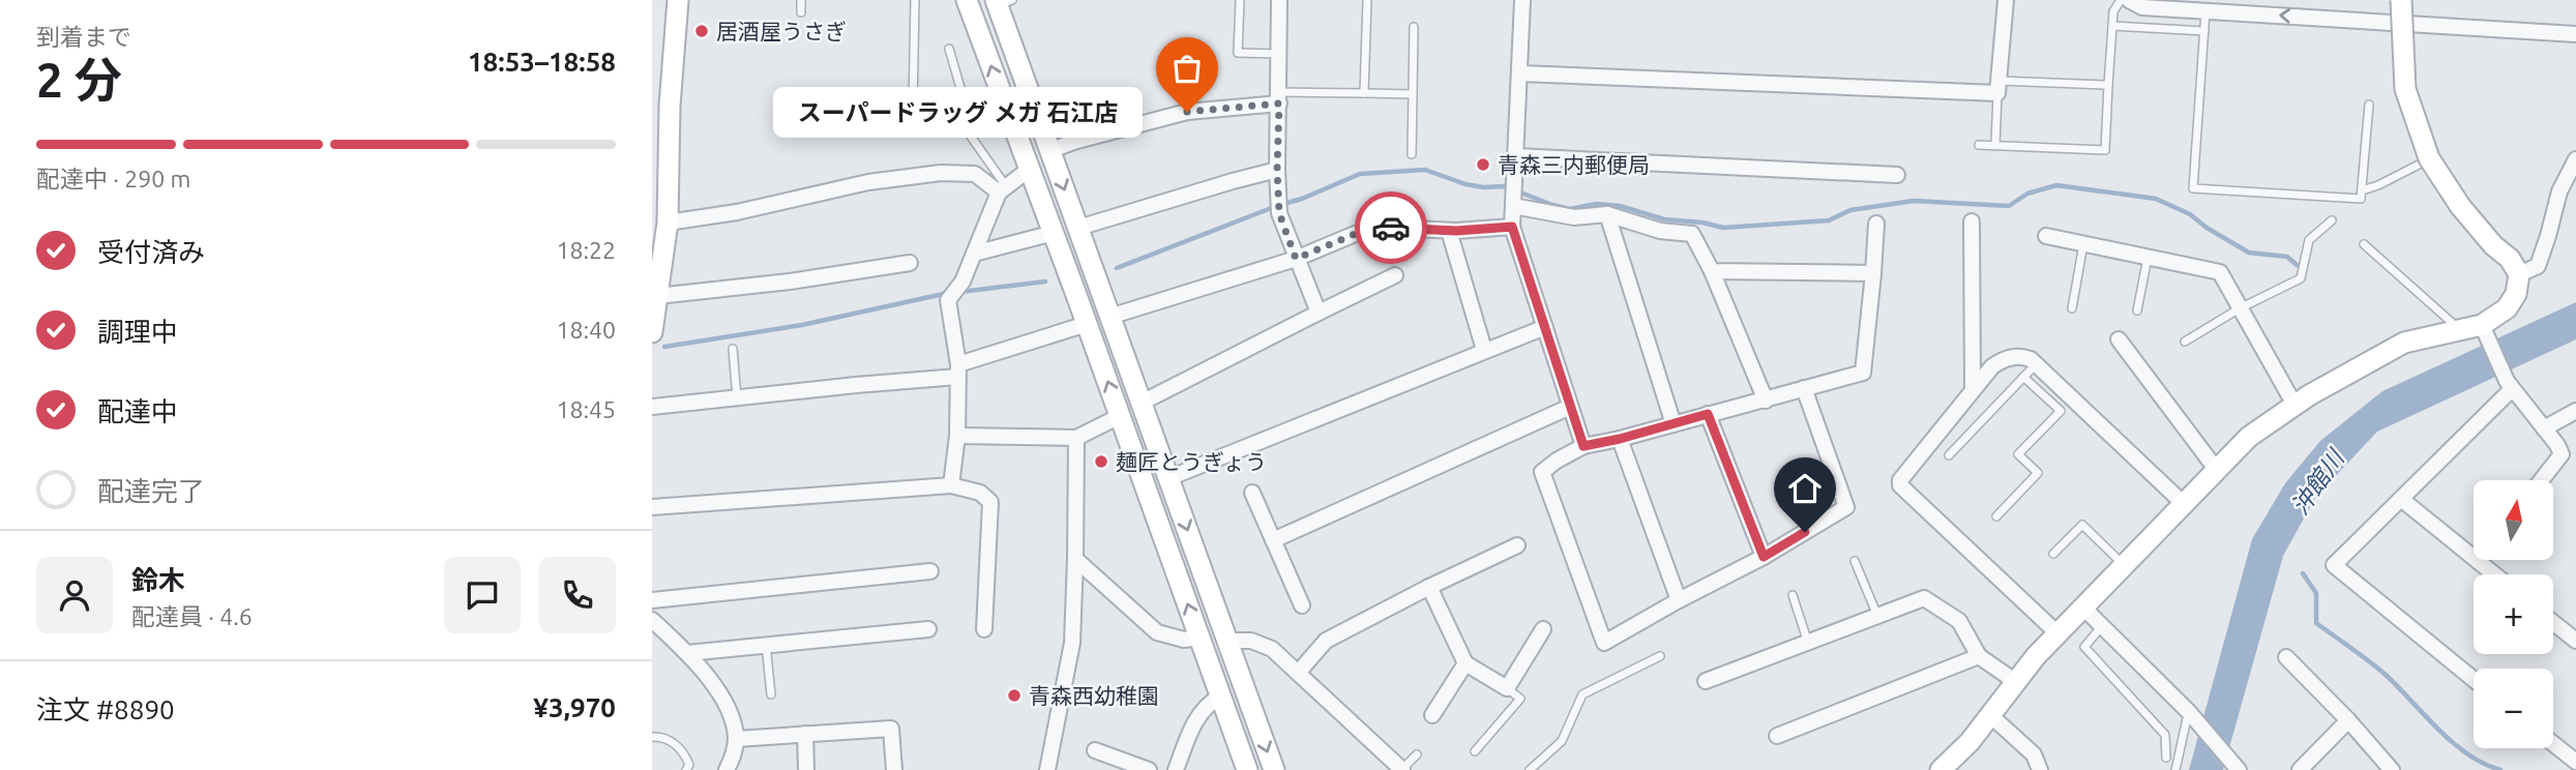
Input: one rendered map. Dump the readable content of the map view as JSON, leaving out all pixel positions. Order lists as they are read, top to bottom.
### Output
{
  "water": ["沖館川"],
  "places": [
    "居酒屋うさぎ",
    "スーパードラッグ メガ 石江店",
    "青森三内郵便局",
    "麺匠とうぎょう",
    "青森西幼稚園"
  ],
  "north": "top",
  "page": {
    "heading": ["2 分", "到着まで", "18:53–18:58"],
    "panel": [
      "鈴木",
      "配達員 · 4.6",
      "注文 #8890",
      "¥3,970"
    ],
    "bubble": "スーパードラッグ メガ 石江店",
    "bar": "配達中 · 290 m",
    "list": [
      ["受付済み", "18:22"],
      ["調理中", "18:40"],
      ["配達中", "18:45"],
      "配達完了"
    ],
    "map_buttons": ["+", "−"]
  }
}
